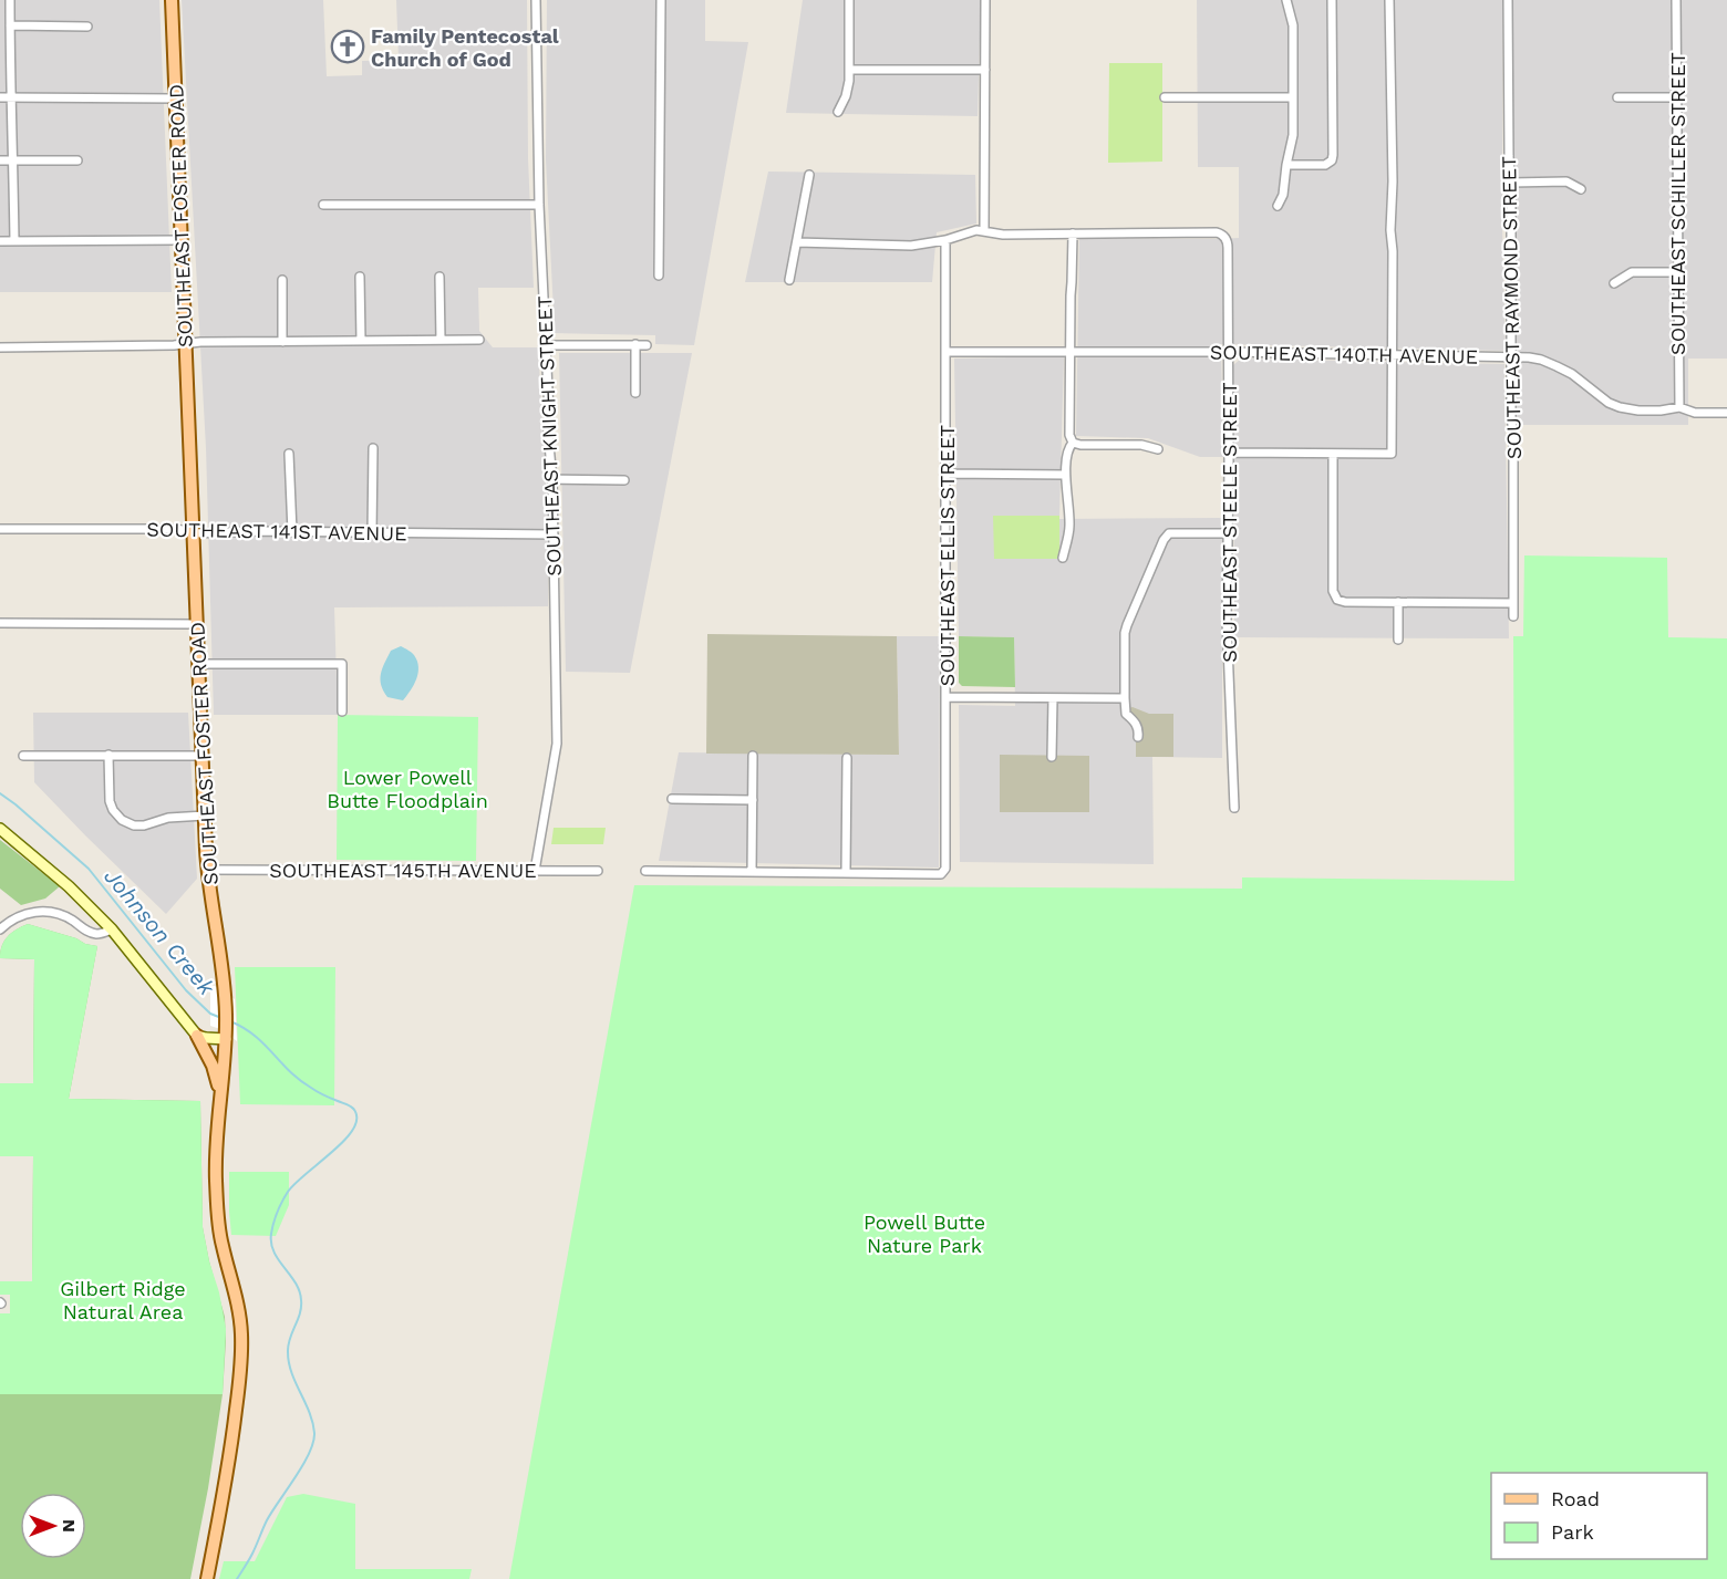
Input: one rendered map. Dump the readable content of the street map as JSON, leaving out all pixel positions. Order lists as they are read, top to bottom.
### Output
{
  "streets": {
    "main road": ["SOUTHEAST FOSTER ROAD"],
    "street": [
      "SOUTHEAST SCHILLER STREET",
      "SOUTHEAST RAYMOND STREET",
      "SOUTHEAST 140TH AVENUE",
      "SOUTHEAST KNIGHT STREET",
      "SOUTHEAST STEELE STREET",
      "SOUTHEAST 141ST AVENUE",
      "SOUTHEAST ELLIS STREET",
      "SOUTHEAST 145TH AVENUE"
    ]
  },
  "crossings": [
    ["SOUTHEAST SCHILLER STREET", "SOUTHEAST 140TH AVENUE"],
    ["SOUTHEAST FOSTER ROAD", "SOUTHEAST 141ST AVENUE"],
    ["SOUTHEAST FOSTER ROAD", "SOUTHEAST 145TH AVENUE"],
    ["SOUTHEAST RAYMOND STREET", "SOUTHEAST 140TH AVENUE"],
    ["SOUTHEAST 140TH AVENUE", "SOUTHEAST STEELE STREET"],
    ["SOUTHEAST 140TH AVENUE", "SOUTHEAST ELLIS STREET"],
    ["SOUTHEAST KNIGHT STREET", "SOUTHEAST 141ST AVENUE"],
    ["SOUTHEAST KNIGHT STREET", "SOUTHEAST 145TH AVENUE"]
  ],
  "water": ["Johnson Creek"],
  "parks": ["Lower Powell Butte Floodplain", "Powell Butte Nature Park", "Gilbert Ridge Natural Area"],
  "places": {
    "church": ["Family Pentecostal Church of God"]
  },
  "legend": ["Road", "Park"],
  "north": "right"
}
